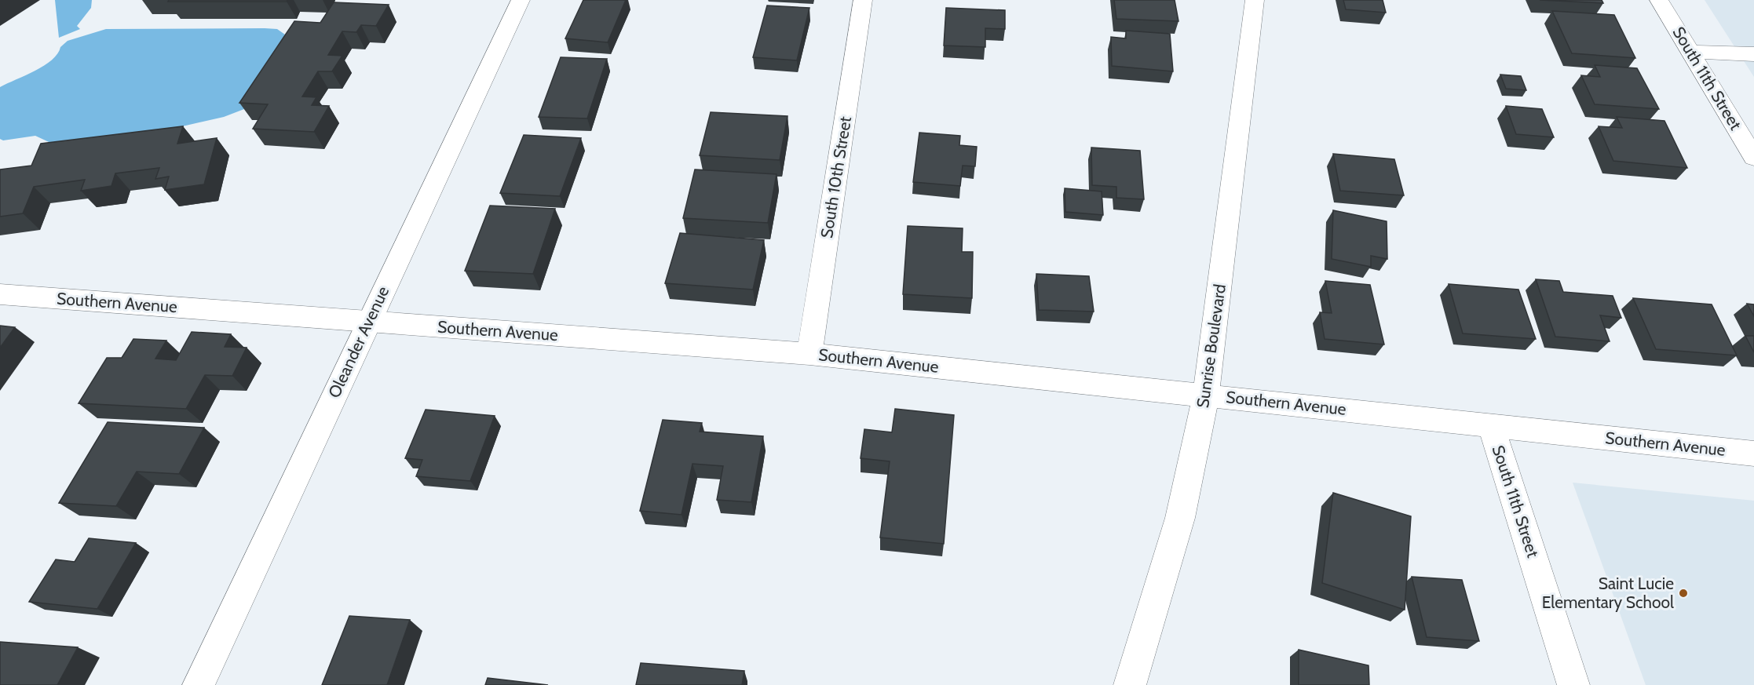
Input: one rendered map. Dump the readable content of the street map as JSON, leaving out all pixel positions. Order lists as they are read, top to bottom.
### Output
{
  "streets": {
    "street": [
      "South 11th Street",
      "South 10th Street",
      "Southern Avenue",
      "Oleander Avenue",
      "Sunrise Boulevard"
    ]
  },
  "crossings": [
    ["South 11th Street", "Southern Avenue"],
    ["South 10th Street", "Southern Avenue"],
    ["Southern Avenue", "Oleander Avenue"],
    ["Southern Avenue", "Sunrise Boulevard"]
  ],
  "places": ["Saint Lucie Elementary School"]
}
